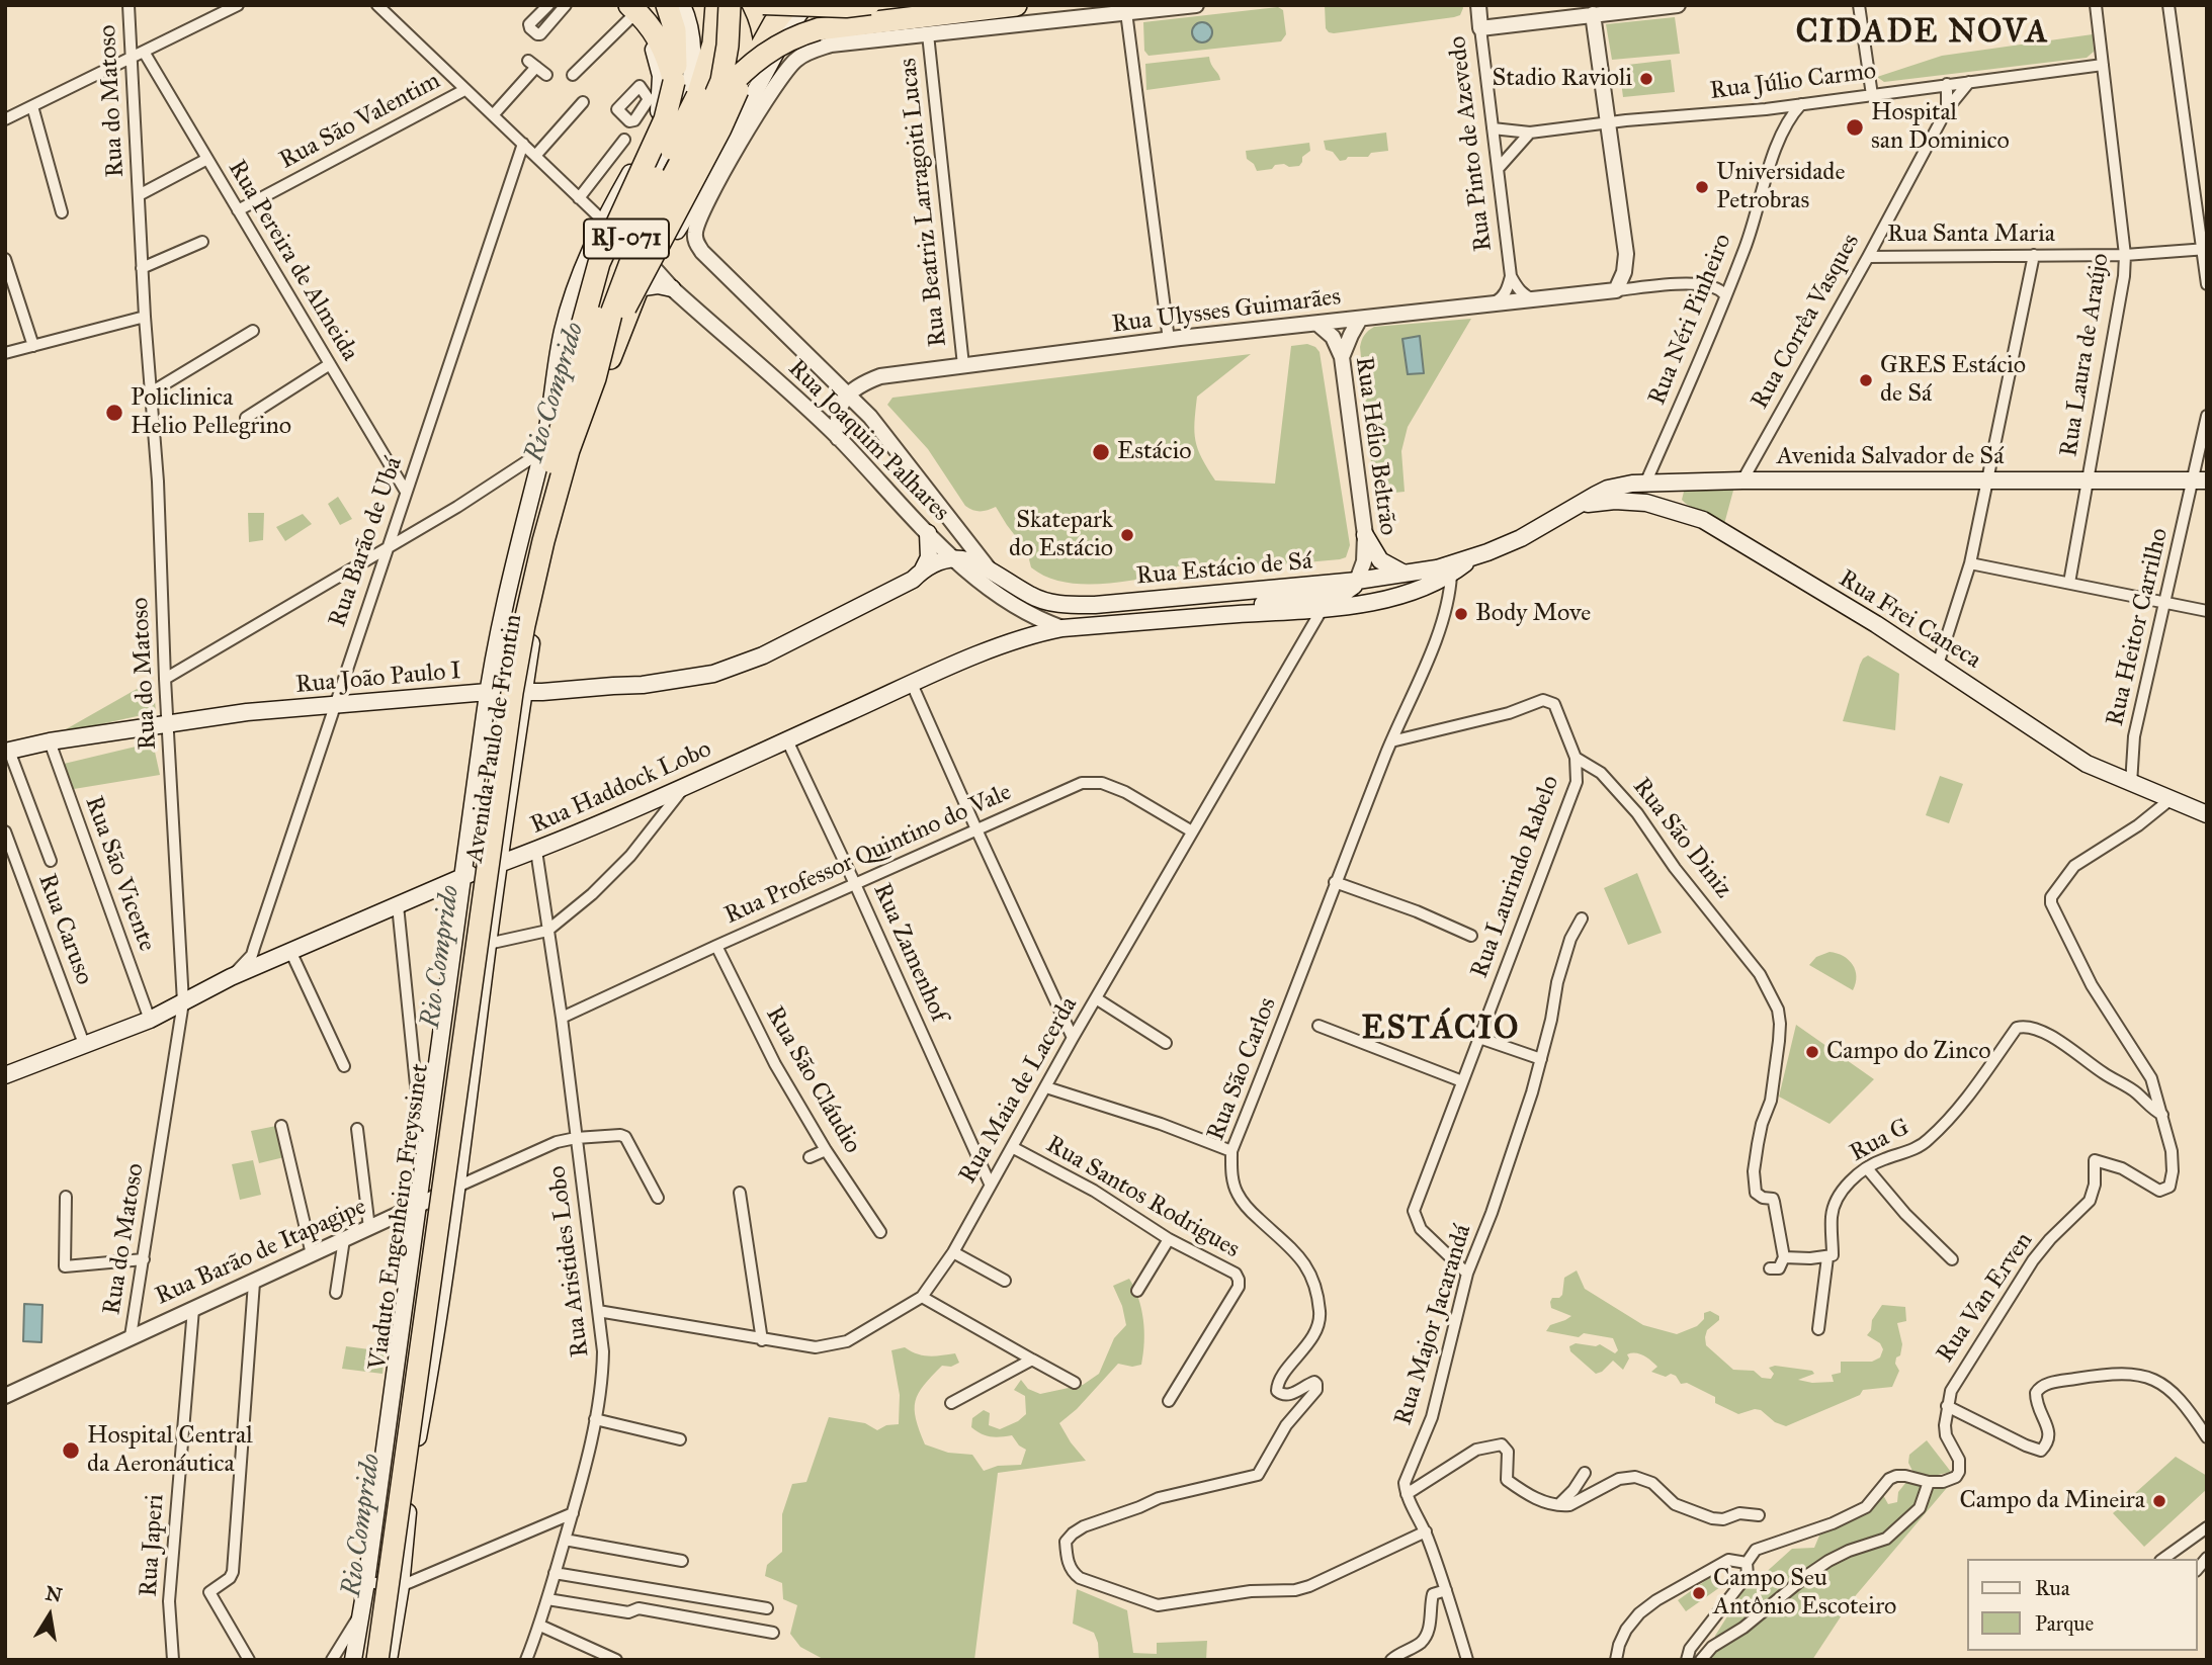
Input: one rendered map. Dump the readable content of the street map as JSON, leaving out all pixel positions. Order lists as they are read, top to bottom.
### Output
{
  "streets": {
    "highway": ["RJ-071", "Viaduto Engenheiro Freyssinet"],
    "main road": [
      "Avenida Salvador de Sá",
      "Rua Estácio de Sá",
      "Rua Frei Caneca",
      "Rua João Paulo I",
      "Avenida Paulo de Frontin",
      "Rua Haddock Lobo"
    ],
    "street": [
      "Rua Júlio Carmo",
      "Rua do Matoso",
      "Rua São Valentim",
      "Rua Pinto de Azevedo",
      "Rua Beatriz Larragoiti Lucas",
      "Rua Santa Maria",
      "Rua Pereira de Almeida",
      "Rua Ulysses Guimarães",
      "Rua Néri Pinheiro",
      "Rua Corrêa Vasques",
      "Rua Laura de Araújo",
      "Rua Joaquim Palhares",
      "Rua Hélio Beltrão",
      "Rua Barão de Ubá",
      "Rua Heitor Carrilho",
      "Rua São Diniz",
      "Rua Professor Quintino do Vale",
      "Rua São Vicente",
      "Rua Laurindo Rabelo",
      "Rua Caruso",
      "Rua Zamenhof",
      "Rua São Carlos",
      "Rua São Cláudio",
      "Rua Maia de Lacerda",
      "Rua G",
      "Rua Santos Rodrigues",
      "Rua Barão de Itapagipe",
      "Rua Aristides Lobo",
      "Rua Van Erven",
      "Rua Major Jacarandá",
      "Rua Japeri"
    ]
  },
  "crossings": [
    ["Rua Júlio Carmo", "Rua Pinto de Azevedo"],
    ["Rua Júlio Carmo", "Rua Néri Pinheiro"],
    ["Rua Júlio Carmo", "Rua Corrêa Vasques"],
    ["Rua Júlio Carmo", "Rua Laura de Araújo"],
    ["Rua do Matoso", "Rua João Paulo I"],
    ["Rua do Matoso", "Rua Haddock Lobo"],
    ["Rua do Matoso", "Rua Barão de Itapagipe"],
    ["Rua São Valentim", "Rua Pereira de Almeida"],
    ["Rua Pinto de Azevedo", "Rua Ulysses Guimarães"],
    ["Rua Beatriz Larragoiti Lucas", "Rua Ulysses Guimarães"],
    ["Rua Beatriz Larragoiti Lucas", "Avenida Paulo de Frontin"],
    ["Rua Santa Maria", "Rua Corrêa Vasques"],
    ["Rua Santa Maria", "Rua Laura de Araújo"],
    ["RJ-071", "Viaduto Engenheiro Freyssinet"],
    ["Rua Pereira de Almeida", "Rua Barão de Ubá"],
    ["Rua Ulysses Guimarães", "Rua Joaquim Palhares"],
    ["Rua Ulysses Guimarães", "Rua Hélio Beltrão"],
    ["Rua Néri Pinheiro", "Avenida Salvador de Sá"],
    ["Rua Corrêa Vasques", "Avenida Salvador de Sá"],
    ["Rua Laura de Araújo", "Avenida Salvador de Sá"],
    ["Rua Joaquim Palhares", "Rua Estácio de Sá"],
    ["Rua Joaquim Palhares", "Rua João Paulo I"],
    ["Rua Joaquim Palhares", "Avenida Paulo de Frontin"],
    ["Rua Joaquim Palhares", "Rua Haddock Lobo"],
    ["Rua Hélio Beltrão", "Rua Estácio de Sá"],
    ["Avenida Salvador de Sá", "Rua Estácio de Sá"],
    ["Avenida Salvador de Sá", "Rua Frei Caneca"],
    ["Avenida Salvador de Sá", "Rua Heitor Carrilho"],
    ["Rua Barão de Ubá", "Rua João Paulo I"],
    ["Rua Barão de Ubá", "Rua Haddock Lobo"],
    ["Rua Estácio de Sá", "Rua Frei Caneca"],
    ["Rua Estácio de Sá", "Rua Haddock Lobo"],
    ["Rua Estácio de Sá", "Rua São Carlos"],
    ["Rua Estácio de Sá", "Rua Maia de Lacerda"],
    ["Rua Frei Caneca", "Rua Heitor Carrilho"],
    ["Rua Frei Caneca", "Rua Van Erven"],
    ["Rua João Paulo I", "Avenida Paulo de Frontin"],
    ["Rua João Paulo I", "Rua São Vicente"],
    ["Avenida Paulo de Frontin", "Rua Haddock Lobo"],
    ["Avenida Paulo de Frontin", "Rua Barão de Itapagipe"],
    ["Rua Haddock Lobo", "Rua São Vicente"],
    ["Rua Haddock Lobo", "Rua Caruso"],
    ["Rua Haddock Lobo", "Rua Zamenhof"],
    ["Rua Haddock Lobo", "Rua Aristides Lobo"],
    ["Rua São Diniz", "Rua Laurindo Rabelo"],
    ["Rua Professor Quintino do Vale", "Rua Zamenhof"],
    ["Rua Professor Quintino do Vale", "Rua São Cláudio"],
    ["Rua Professor Quintino do Vale", "Rua Maia de Lacerda"],
    ["Rua Professor Quintino do Vale", "Rua Aristides Lobo"],
    ["Rua Laurindo Rabelo", "Rua Major Jacarandá"],
    ["Rua Zamenhof", "Rua Maia de Lacerda"],
    ["Rua Maia de Lacerda", "Rua Santos Rodrigues"],
    ["Rua Maia de Lacerda", "Rua Aristides Lobo"],
    ["Rua G", "Rua Van Erven"],
    ["Rua Barão de Itapagipe", "Rua Aristides Lobo"],
    ["Rua Barão de Itapagipe", "Rua Japeri"]
  ],
  "districts": ["CIDADE NOVA", "ESTÁCIO"],
  "water": ["Rio Comprido"],
  "places": [
    "Stadio Ravioli",
    "Hospital san Dominico",
    "Universidade Petrobras",
    "GRES Estácio de Sá",
    "Policlinica Helio Pellegrino",
    "Estácio",
    "Skatepark do Estácio",
    "Body Move",
    "Campo do Zinco",
    "Hospital Central da Aeronáutica",
    "Campo da Mineira",
    "Campo Seu Antônio Escoteiro"
  ],
  "legend": ["Rua", "Parque"],
  "north": "top"
}
